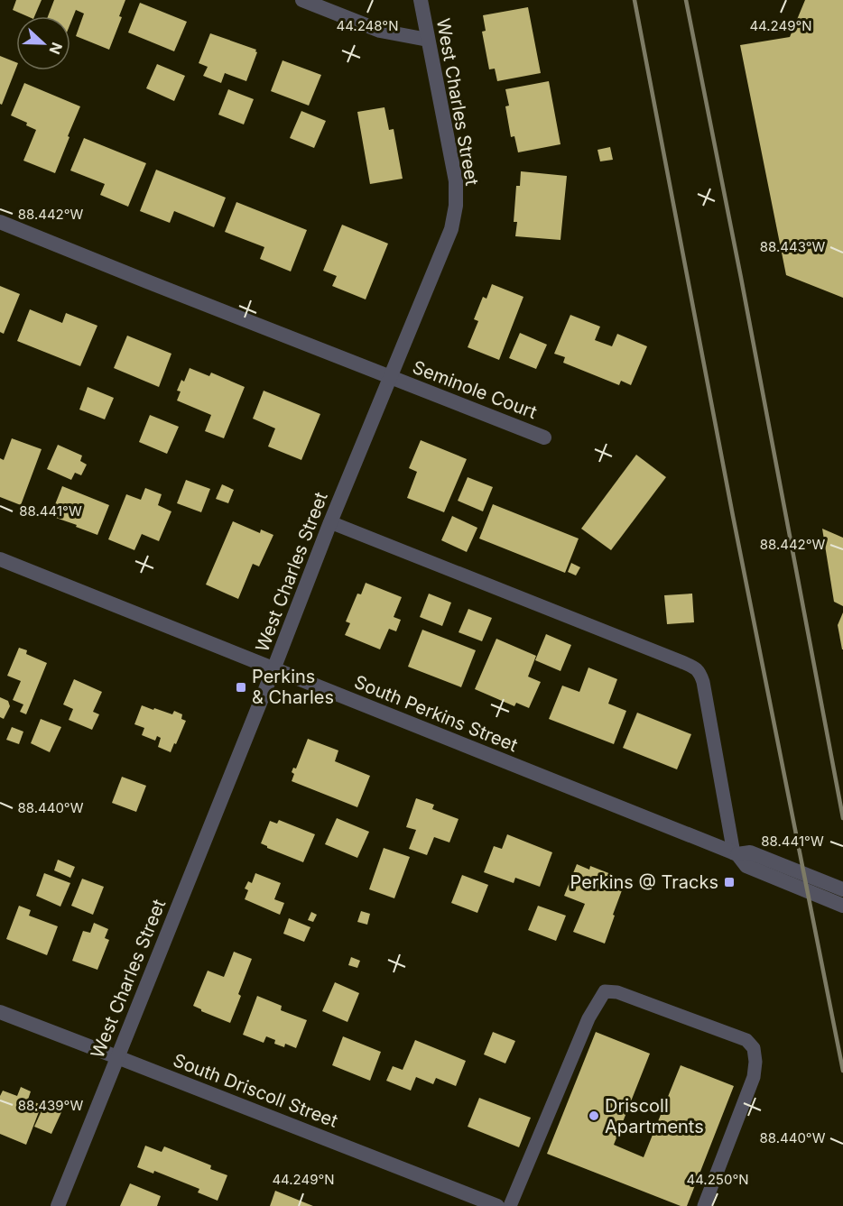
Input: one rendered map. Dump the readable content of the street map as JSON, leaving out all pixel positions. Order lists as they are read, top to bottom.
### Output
{
  "streets": {
    "street": [
      "West Charles Street",
      "Seminole Court",
      "South Perkins Street",
      "South Driscoll Street"
    ]
  },
  "crossings": [
    ["West Charles Street", "Seminole Court"],
    ["West Charles Street", "South Perkins Street"],
    ["West Charles Street", "South Driscoll Street"]
  ],
  "places": {
    "transit": ["Perkins & Charles", "Perkins @ Tracks"],
    "other": ["Driscoll Apartments"]
  },
  "north": "right",
  "coordinates": [
    "44.249°N",
    "44.248°N",
    "88.442°W",
    "88.443°W",
    "88.441°W",
    "88.440°W",
    "88.439°W",
    "44.250°N"
  ]
}
